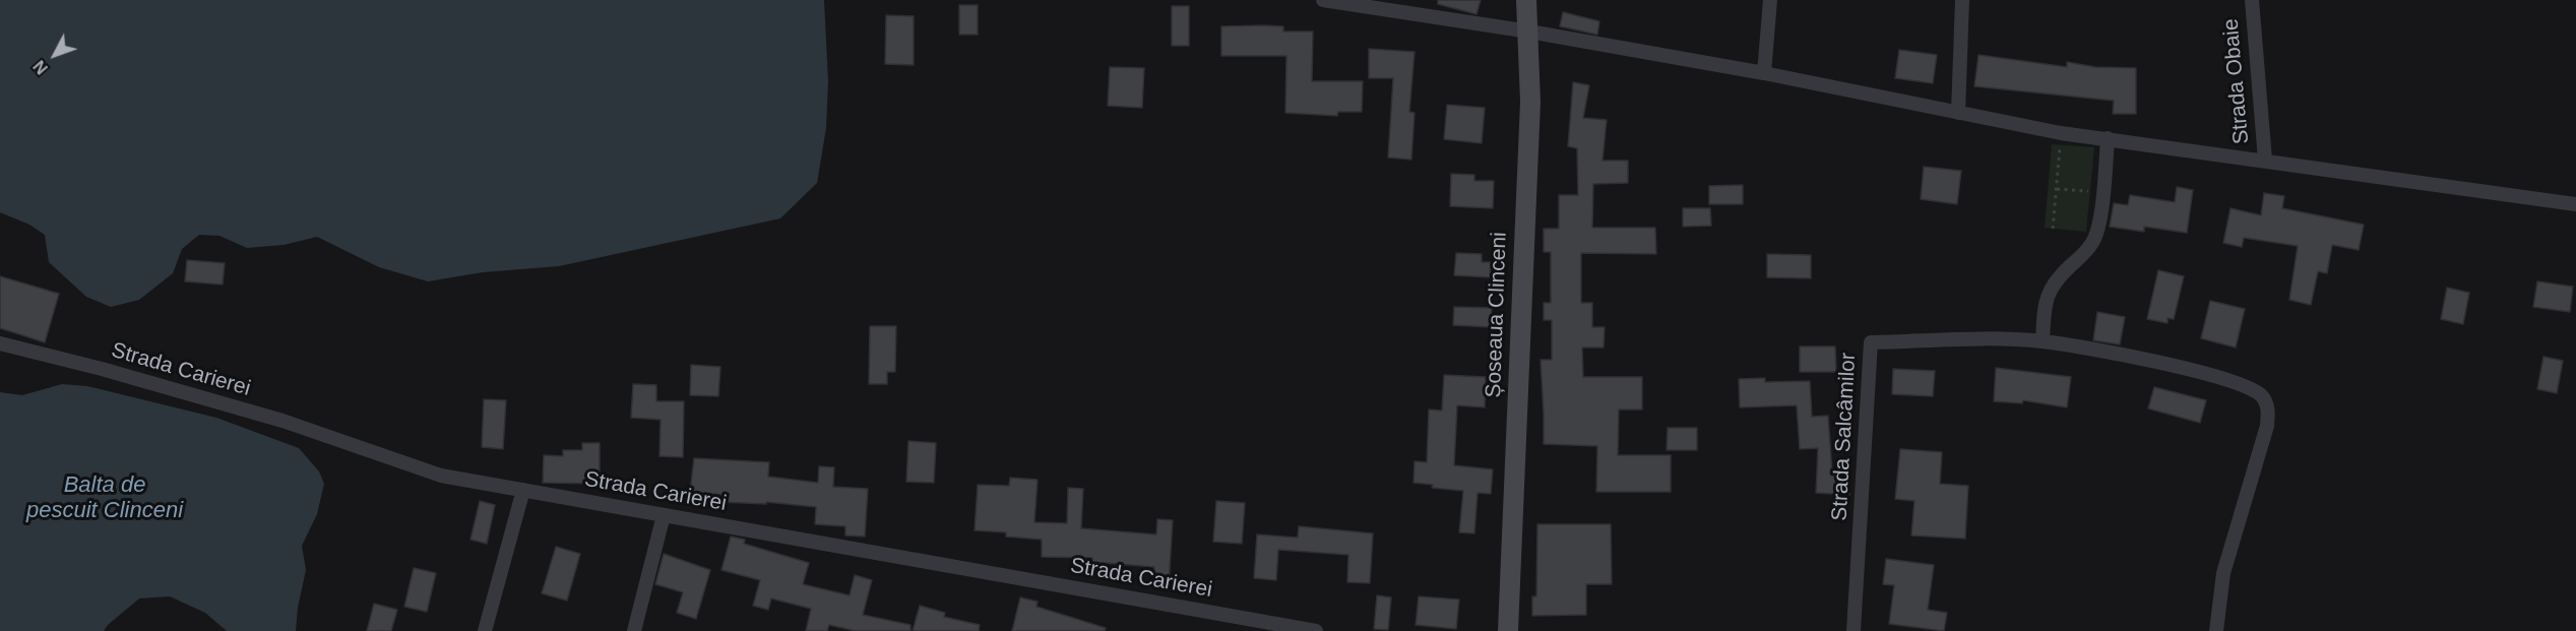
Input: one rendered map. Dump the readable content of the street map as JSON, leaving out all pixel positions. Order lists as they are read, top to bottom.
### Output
{
  "streets": {
    "main road": ["Șoseaua Clinceni"],
    "street": ["Strada Obaie", "Strada Carierei", "Strada Salcâmilor"]
  },
  "water": ["Balta de pescuit Clinceni"],
  "north": "bottom left"
}
